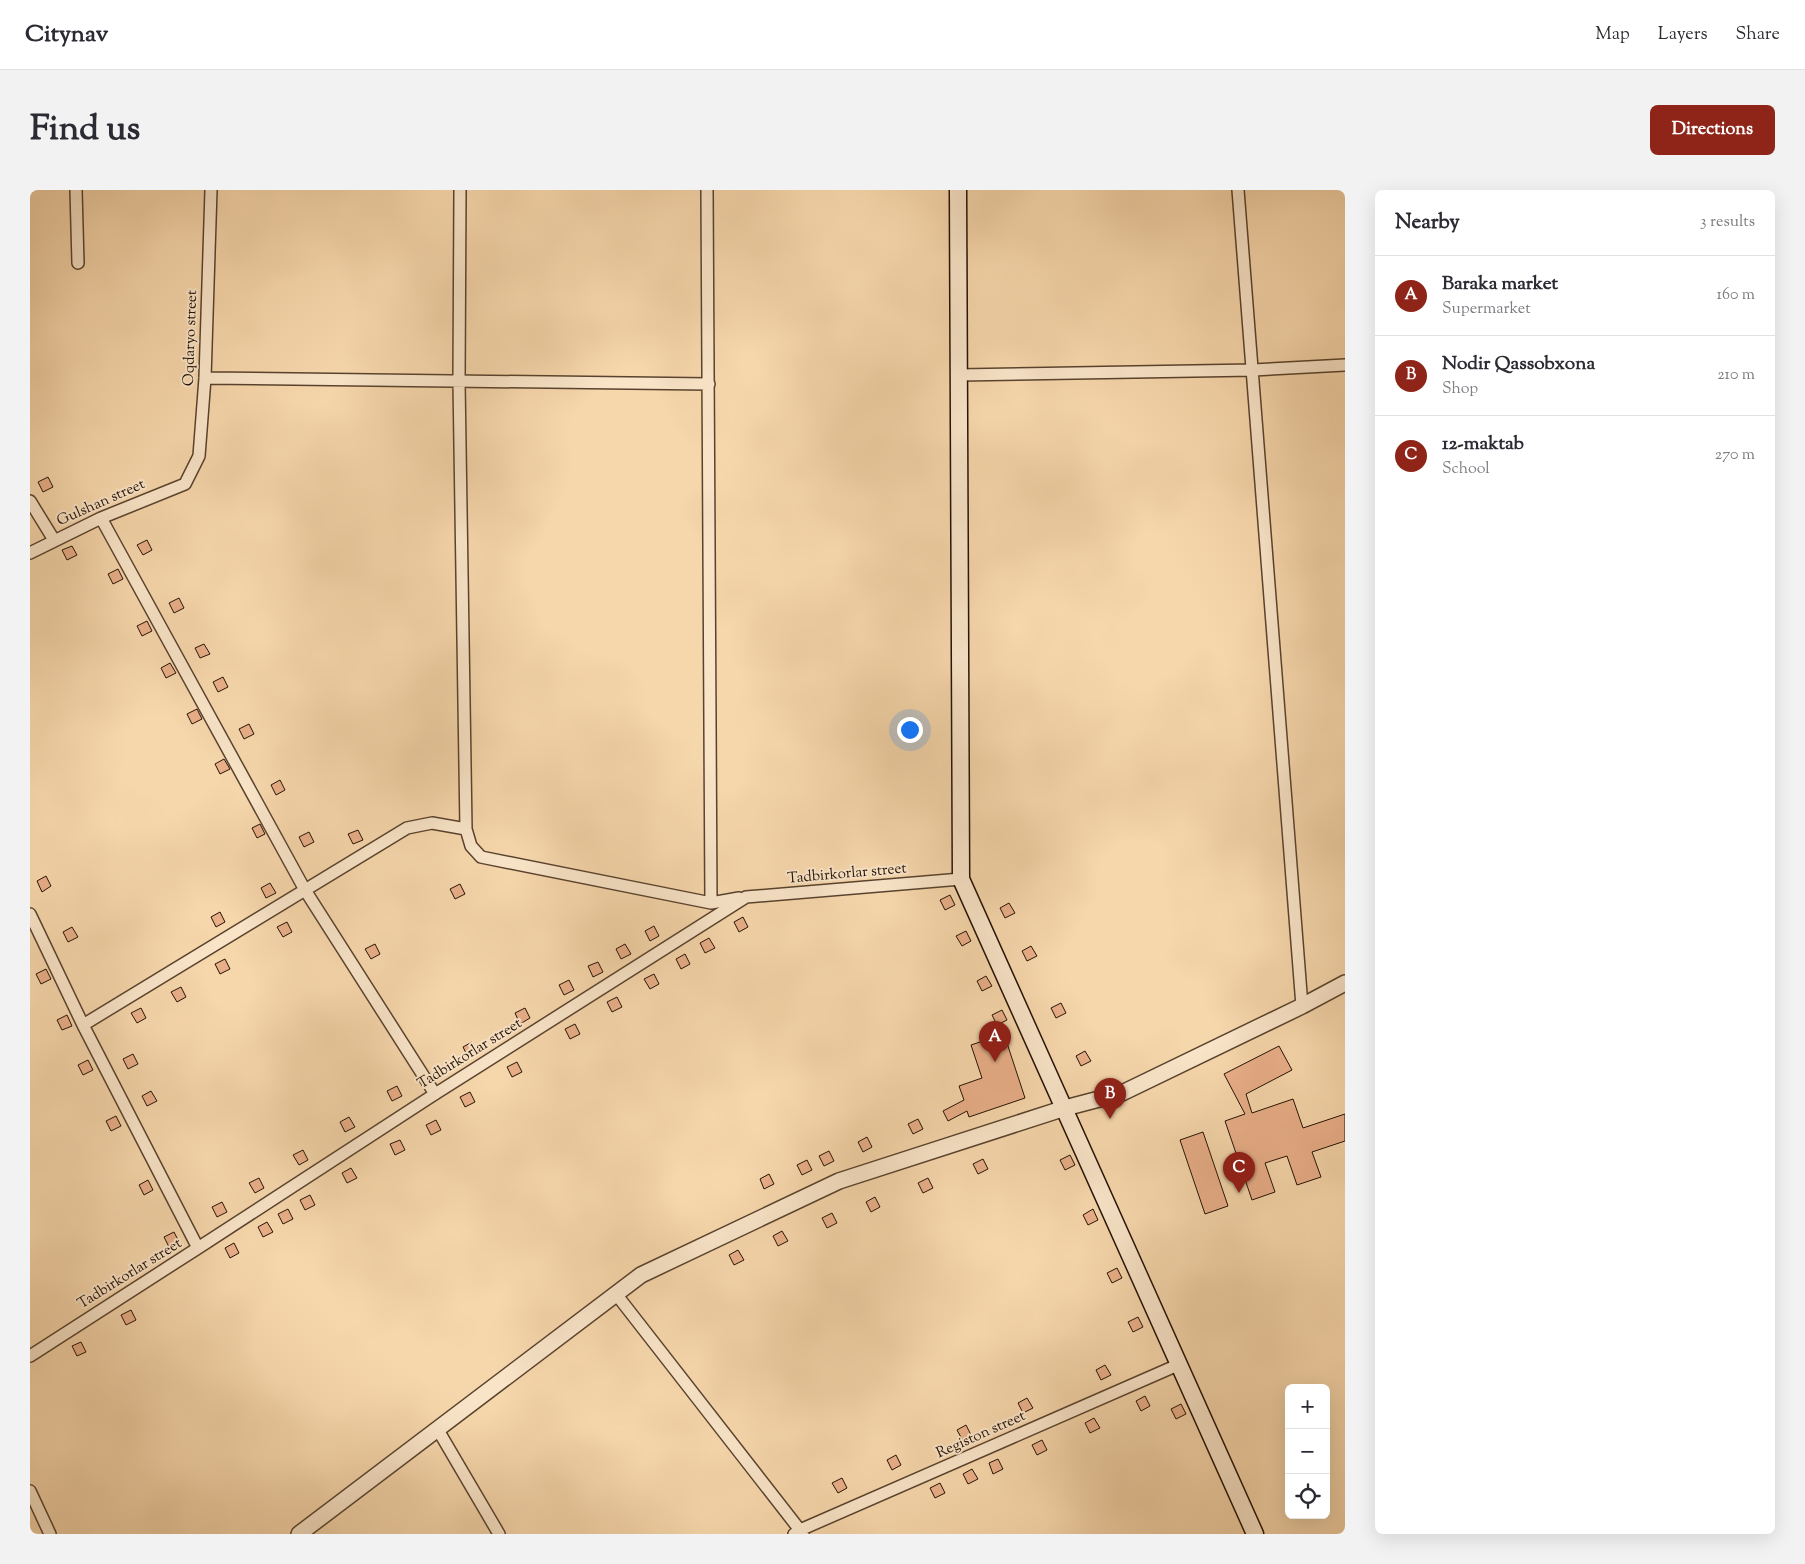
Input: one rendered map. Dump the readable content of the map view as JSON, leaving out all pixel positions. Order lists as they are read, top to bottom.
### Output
{
  "streets": {
    "street": [
      "Oqdaryo street",
      "Gulshan street",
      "Tadbirkorlar street",
      "Registon street"
    ]
  },
  "crossings": [
    ["Oqdaryo street", "Gulshan street"]
  ],
  "page": {
    "header": "Citynav",
    "nav": ["Map", "Layers", "Share"],
    "title": "Find us",
    "buttons": "Directions",
    "heading": ["Nearby", "3 results"],
    "list": [
      {
        "mark": "A",
        "name": "Baraka market",
        "note": "Supermarket",
        "value": "160 m"
      },
      {
        "mark": "B",
        "name": "Nodir Qassobxona",
        "note": "Shop",
        "value": "210 m"
      },
      {
        "mark": "C",
        "name": "12-maktab",
        "note": "School",
        "value": "270 m"
      }
    ],
    "pins": ["A", "B", "C"],
    "map_buttons": ["+", "−"]
  }
}
